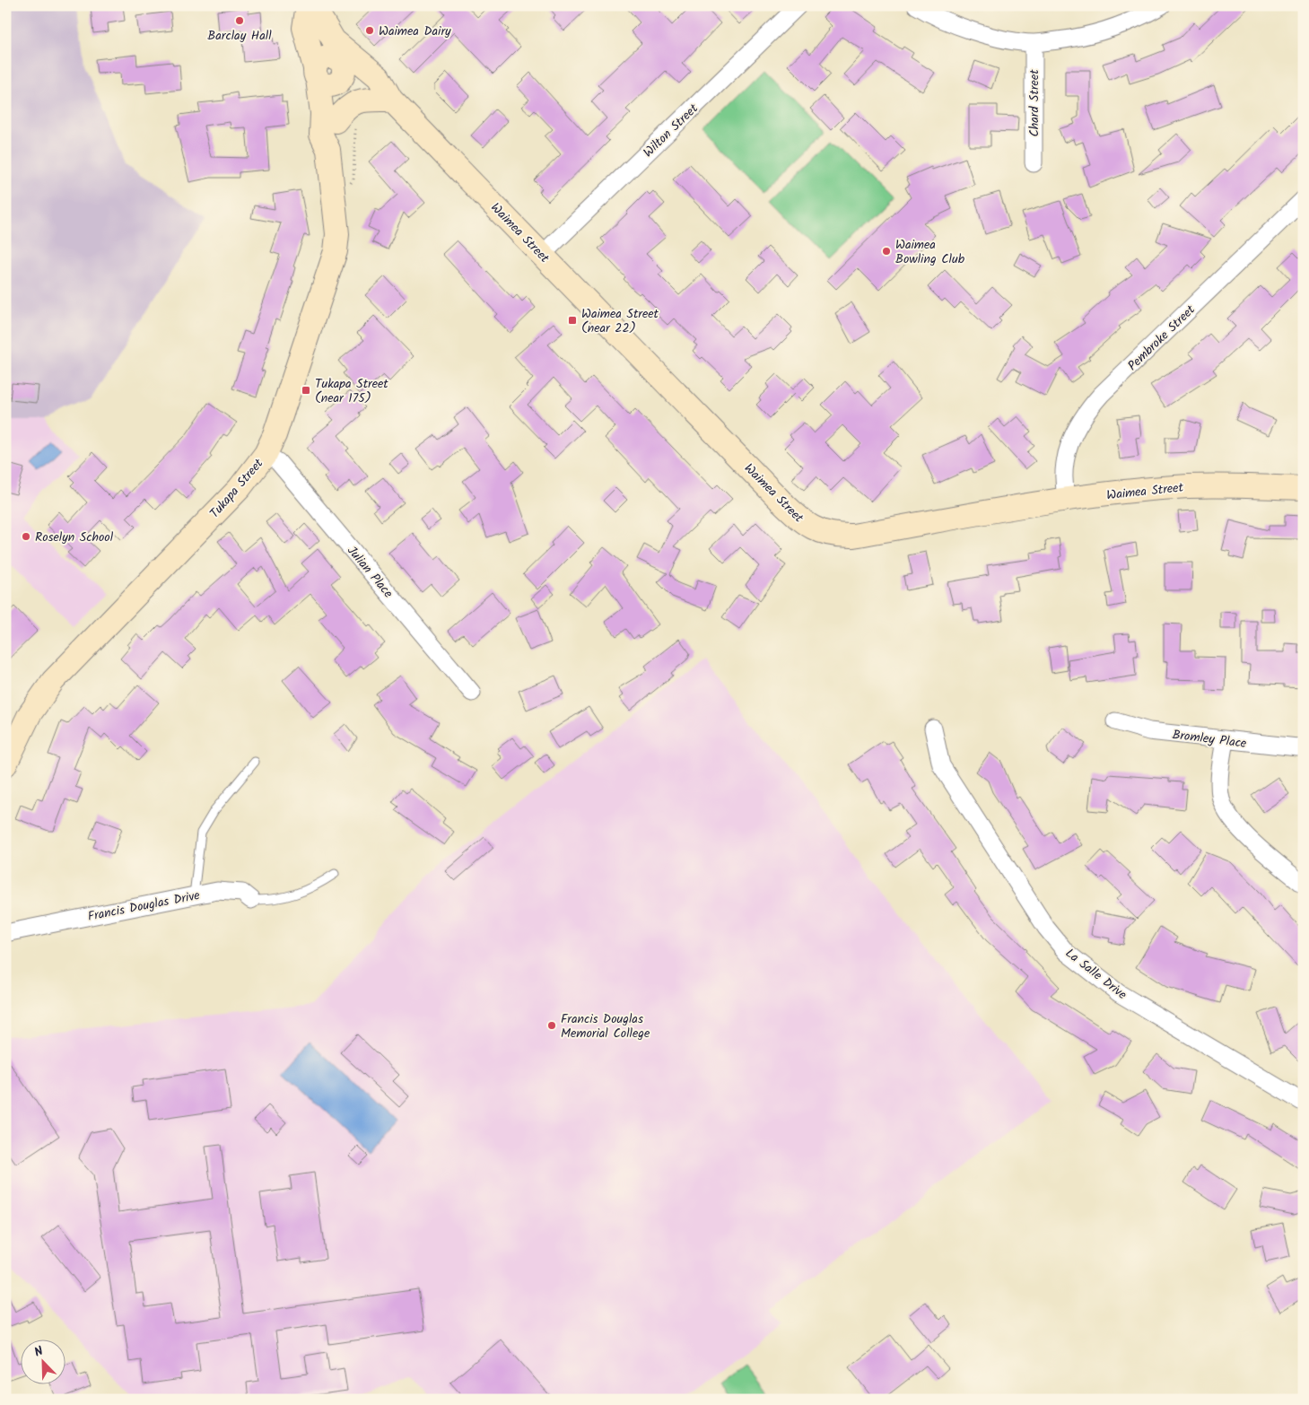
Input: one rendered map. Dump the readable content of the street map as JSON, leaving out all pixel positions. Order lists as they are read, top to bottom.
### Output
{
  "streets": {
    "main road": ["Waimea Street", "Tukapa Street"],
    "street": [
      "Chard Street",
      "Wilton Street",
      "Pembroke Street",
      "Julian Place",
      "Bromley Place",
      "Francis Douglas Drive",
      "La Salle Drive"
    ]
  },
  "crossings": [
    ["Wilton Street", "Waimea Street"],
    ["Waimea Street", "Pembroke Street"],
    ["Waimea Street", "Tukapa Street"],
    ["Tukapa Street", "Julian Place"]
  ],
  "places": {
    "other": [
      "Barclay Hall",
      "Waimea Dairy",
      "Waimea Bowling Club",
      "Roselyn School",
      "Francis Douglas Memorial College"
    ],
    "transit": ["Waimea Street (near 22)", "Tukapa Street (near 175)"]
  },
  "north": "top left"
}
